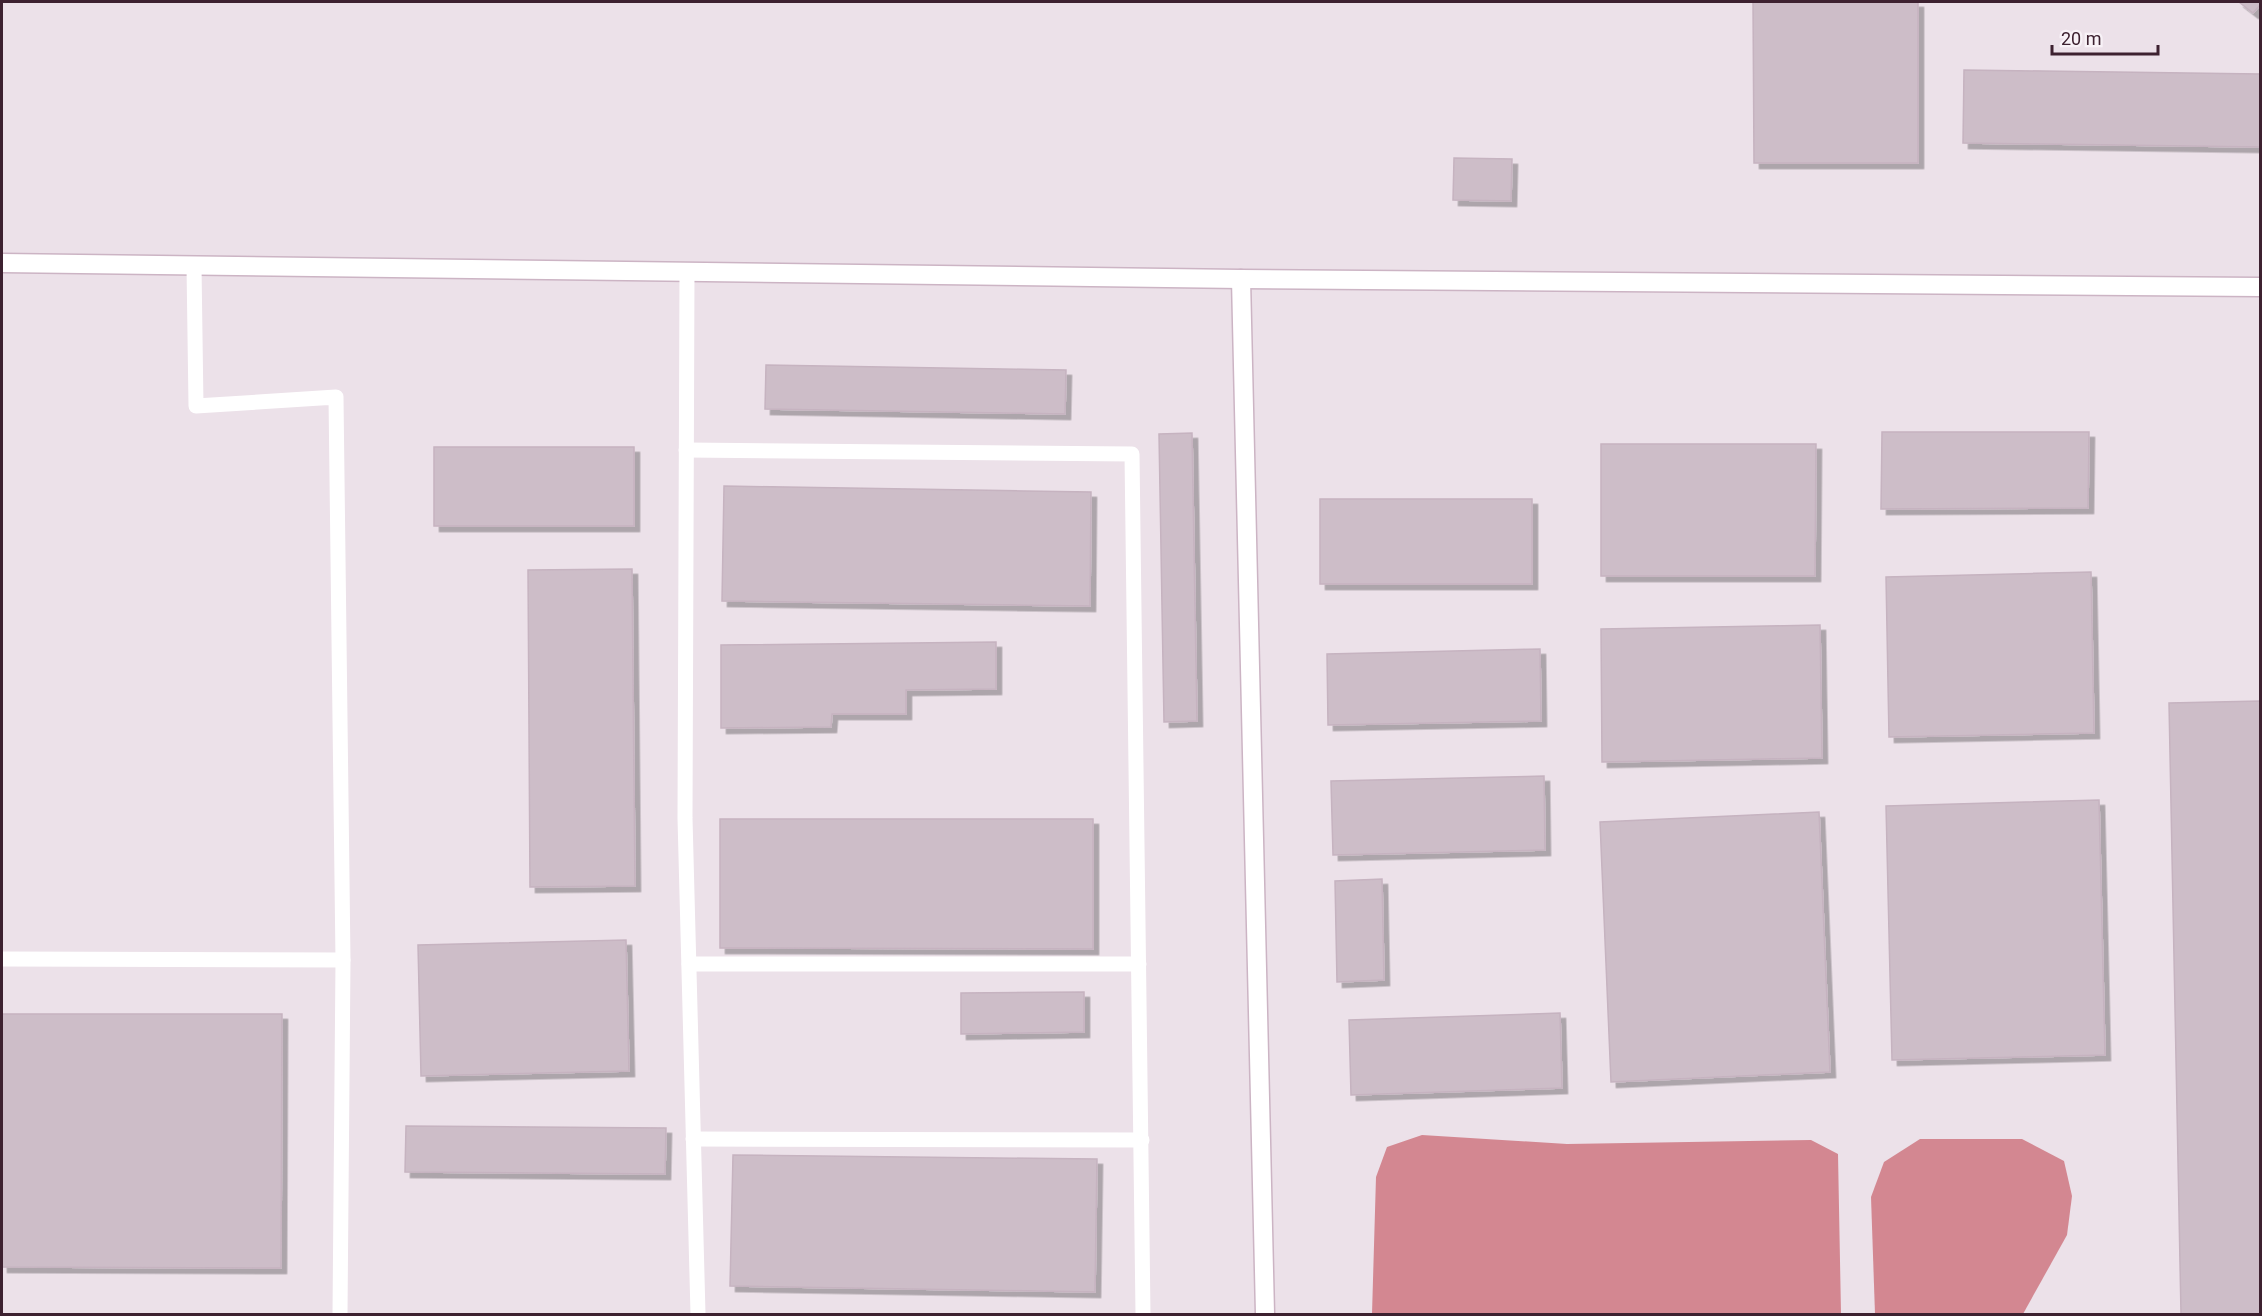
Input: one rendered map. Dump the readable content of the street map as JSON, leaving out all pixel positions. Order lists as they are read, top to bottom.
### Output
{
  "scale_bar": "20 m"
}
